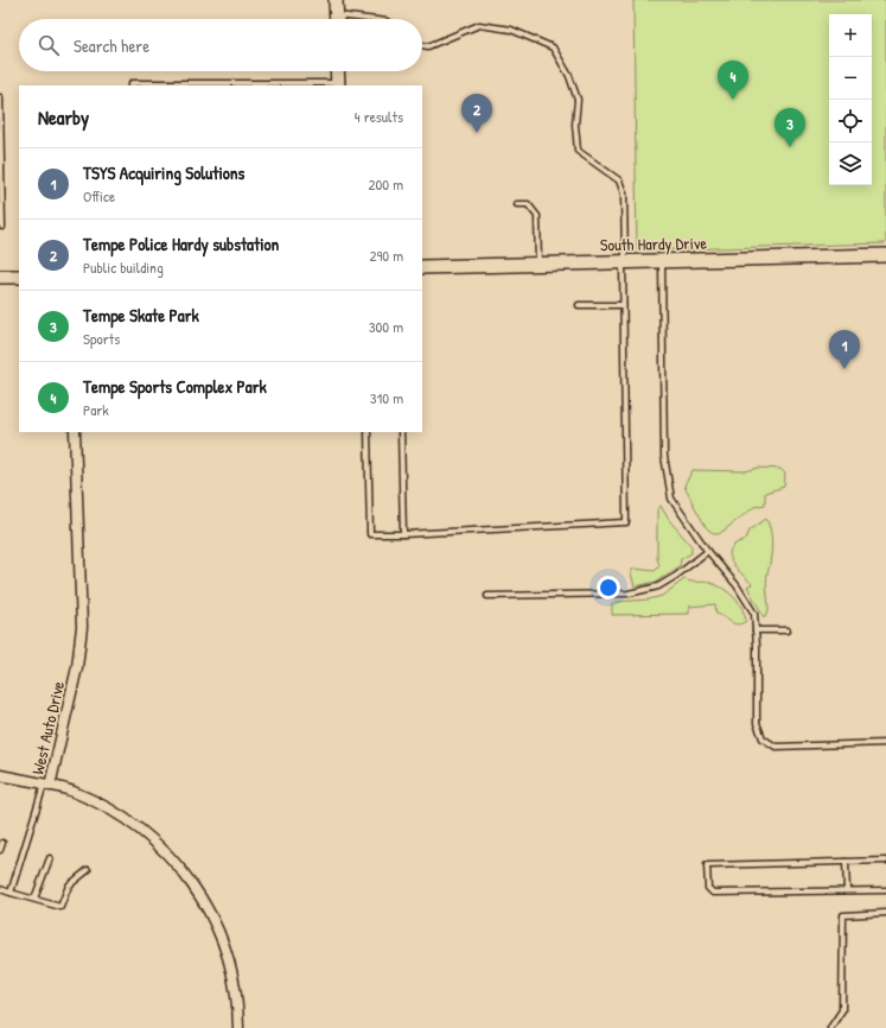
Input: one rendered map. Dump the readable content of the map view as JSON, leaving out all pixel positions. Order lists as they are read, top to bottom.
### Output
{
  "streets": {
    "street": ["South Hardy Drive", "West Auto Drive"]
  },
  "page": {
    "map_buttons": ["+", "−"],
    "search": "Search here",
    "pins": [
      "4",
      "2",
      "3",
      "1"
    ],
    "heading": ["Nearby", "4 results"],
    "list": [
      {
        "mark": "1",
        "name": "TSYS Acquiring Solutions",
        "note": "Office",
        "value": "200 m"
      },
      {
        "mark": "2",
        "name": "Tempe Police Hardy substation",
        "note": "Public building",
        "value": "290 m"
      },
      {
        "mark": "3",
        "name": "Tempe Skate Park",
        "note": "Sports",
        "value": "300 m"
      },
      {
        "mark": "4",
        "name": "Tempe Sports Complex Park",
        "note": "Park",
        "value": "310 m"
      }
    ]
  }
}
